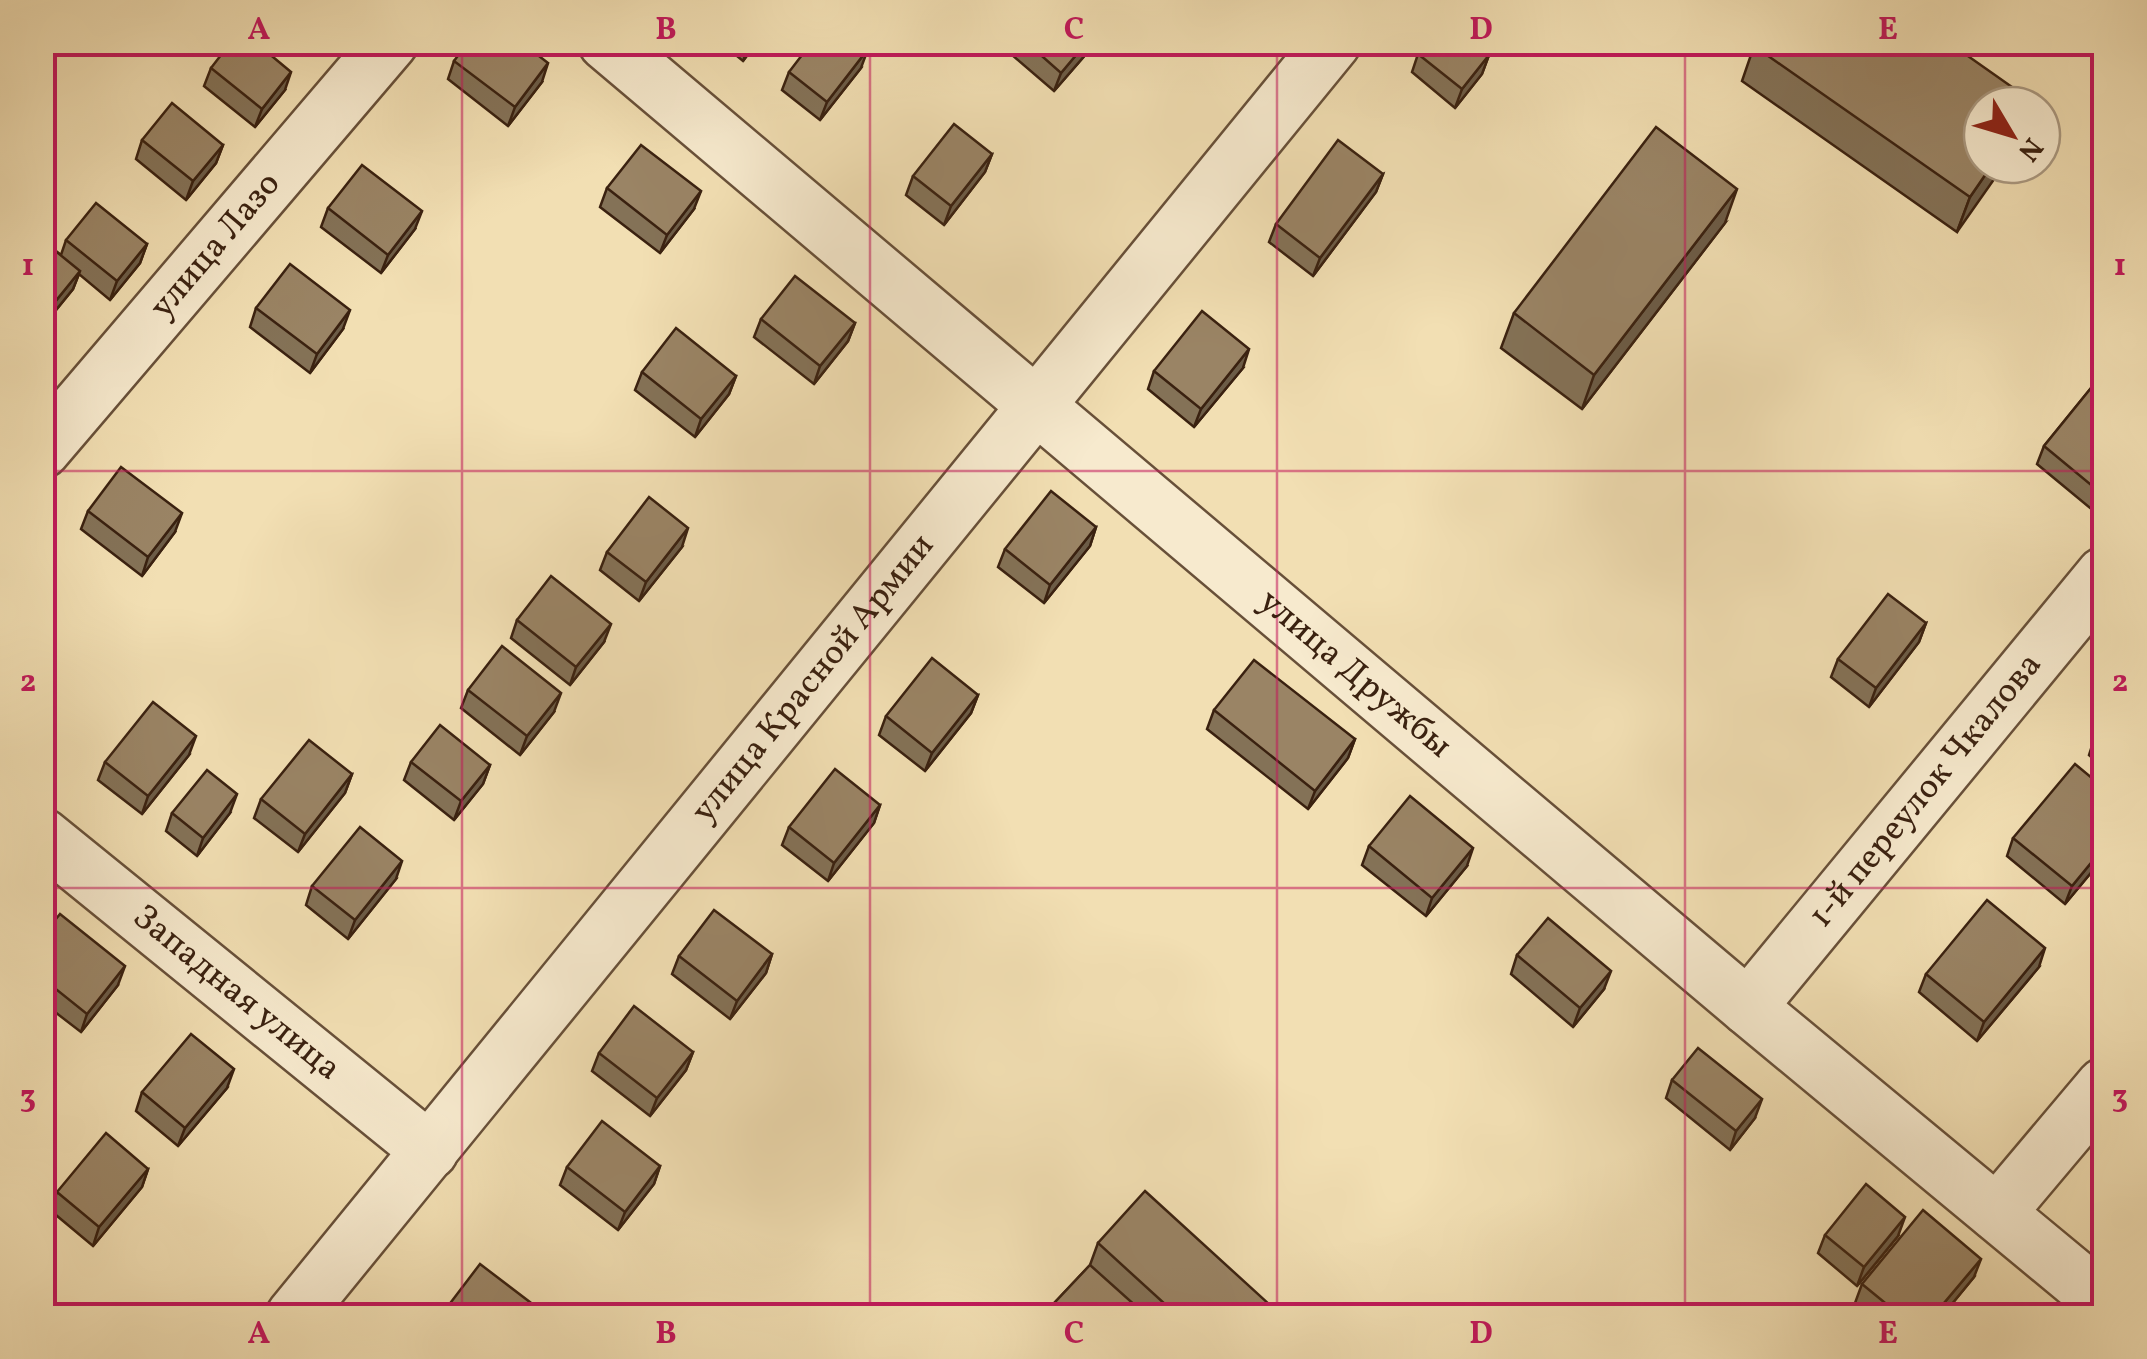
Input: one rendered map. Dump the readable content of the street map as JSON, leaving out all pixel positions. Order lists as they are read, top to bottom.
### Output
{
  "streets": {
    "street": [
      "улица Лазо",
      "улица Дружбы",
      "улица Красной Армии",
      "1-й переулок Чкалова",
      "Западная улица"
    ]
  },
  "crossings": [
    ["улица Дружбы", "улица Красной Армии"],
    ["улица Дружбы", "1-й переулок Чкалова"],
    ["улица Красной Армии", "Западная улица"]
  ],
  "north": "bottom right",
  "grid": {
    "columns": [
      "A",
      "B",
      "C",
      "D",
      "E"
    ],
    "rows": ["1", "2", "3"]
  }
}
